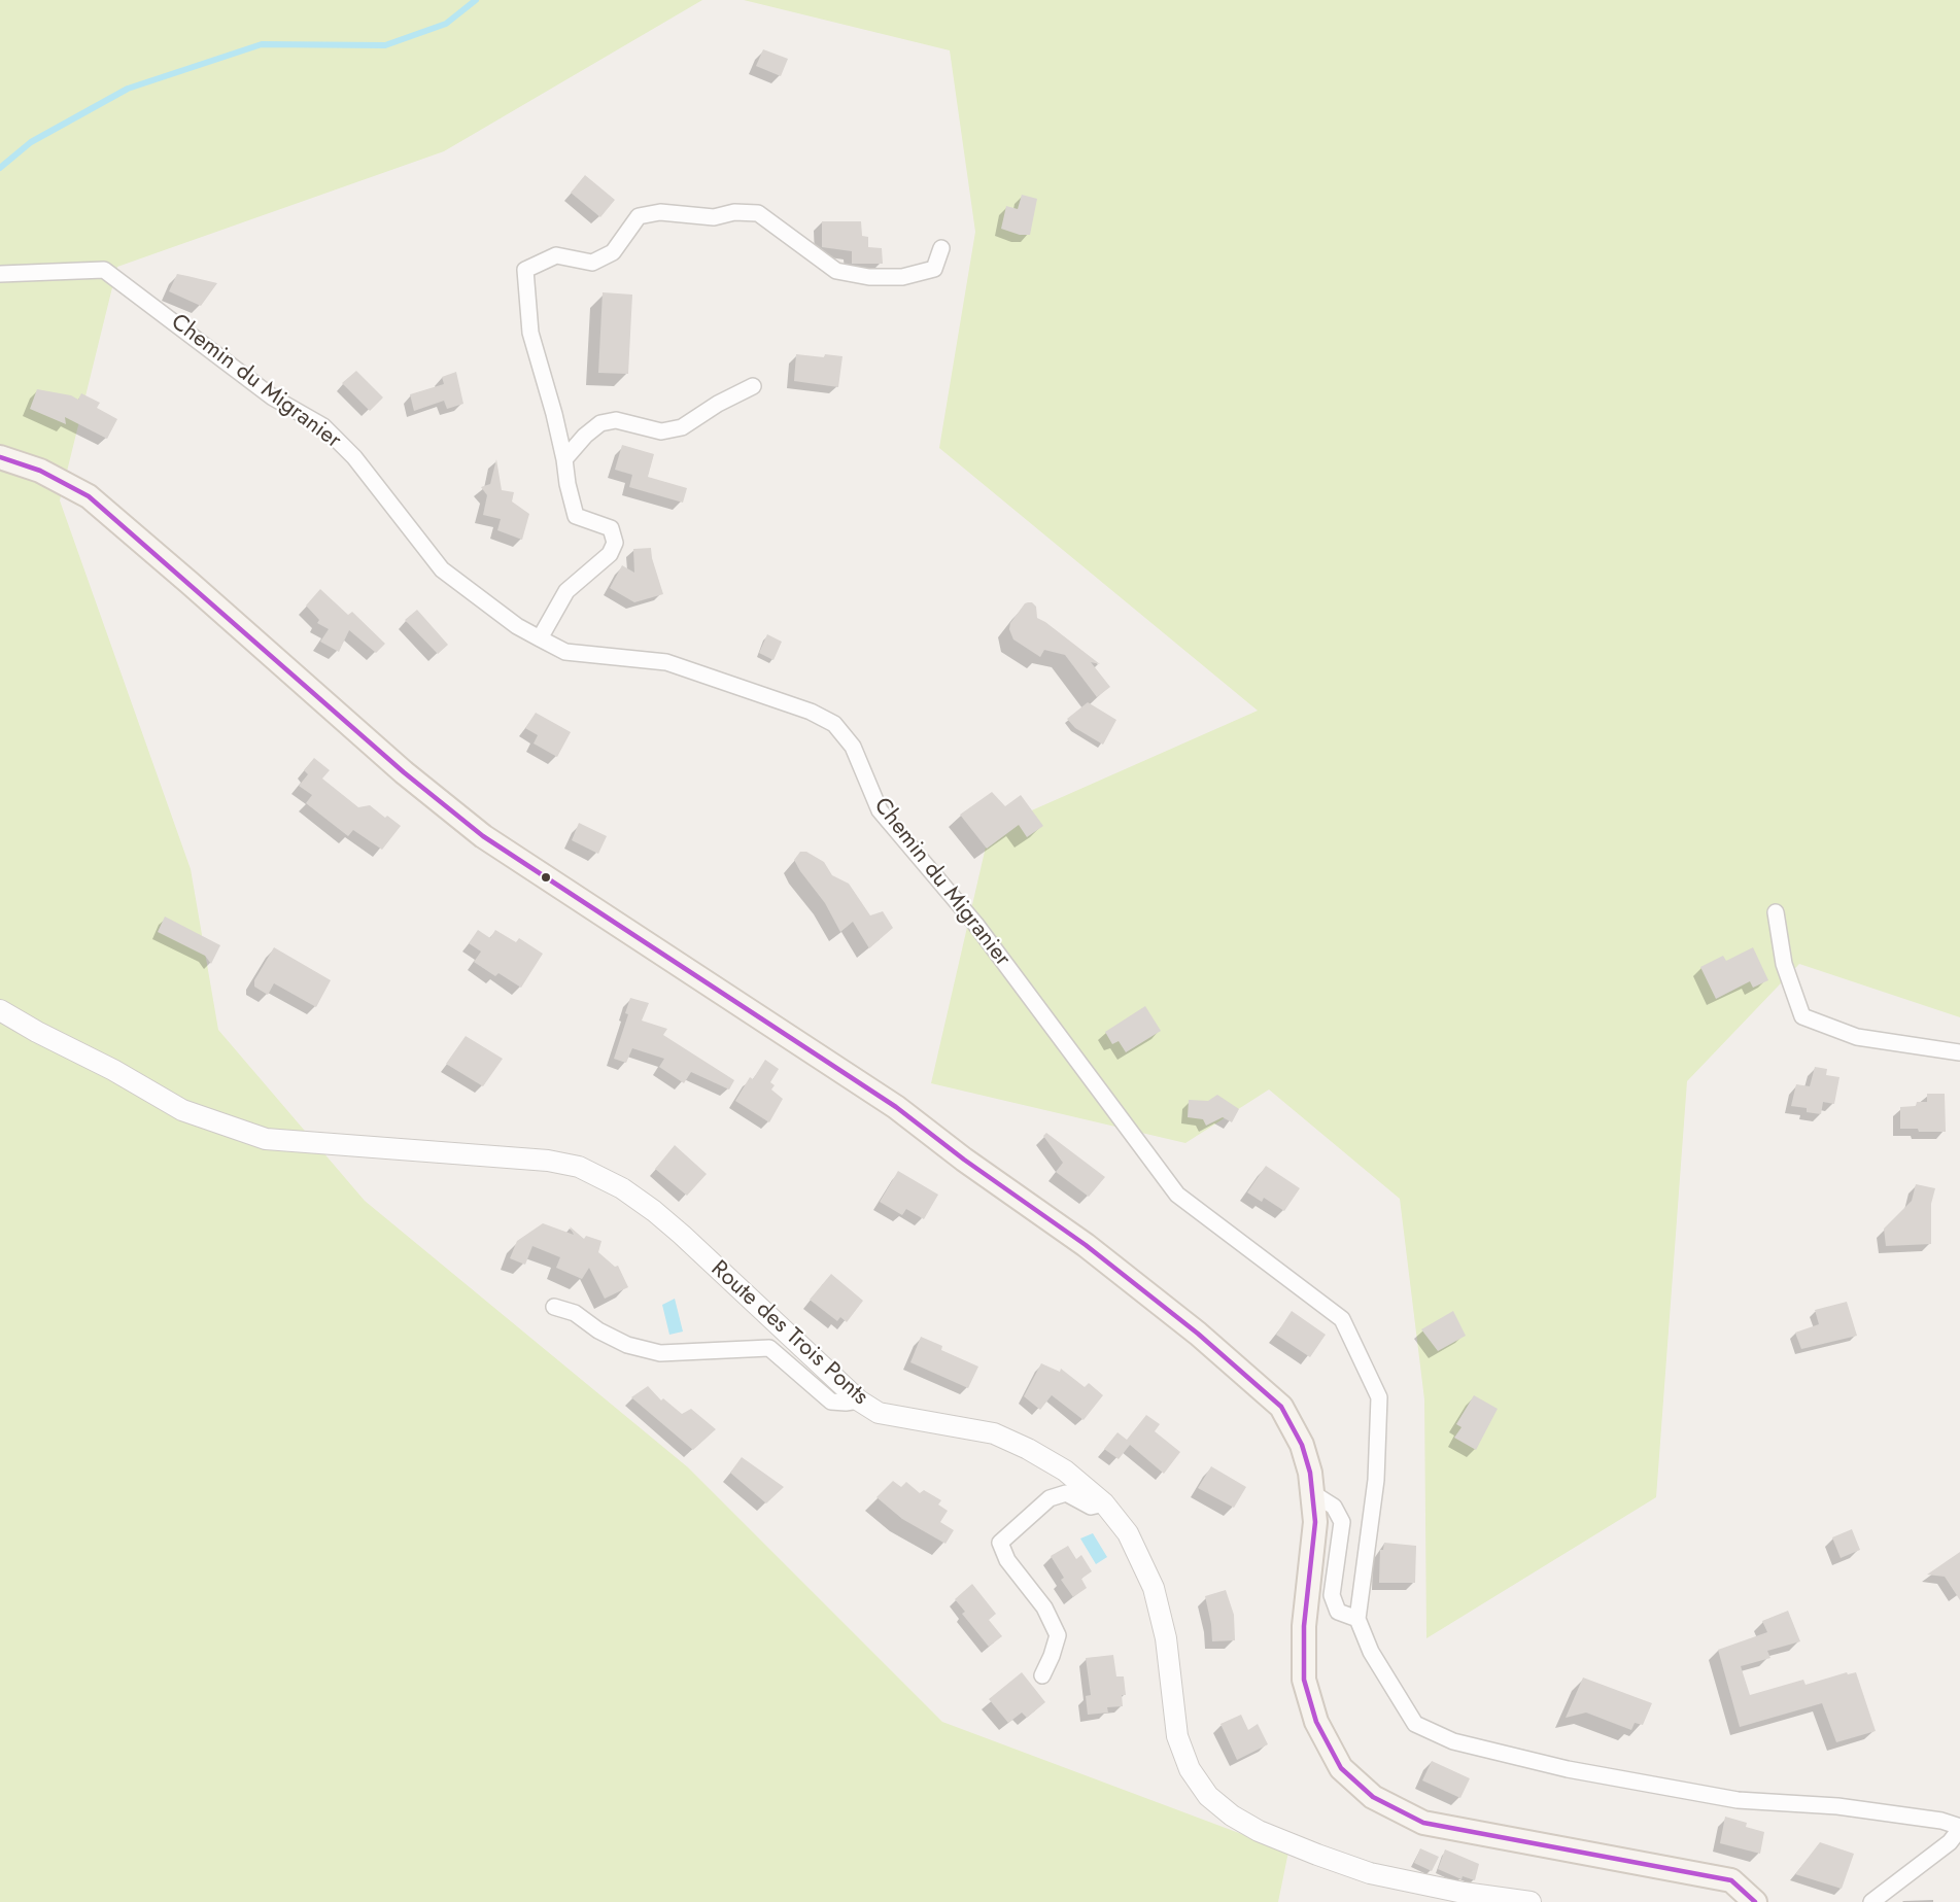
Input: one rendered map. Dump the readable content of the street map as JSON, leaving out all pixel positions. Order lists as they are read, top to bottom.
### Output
{
  "streets": {
    "street": ["Chemin du Migranier", "Route des Trois Ponts"]
  }
}
